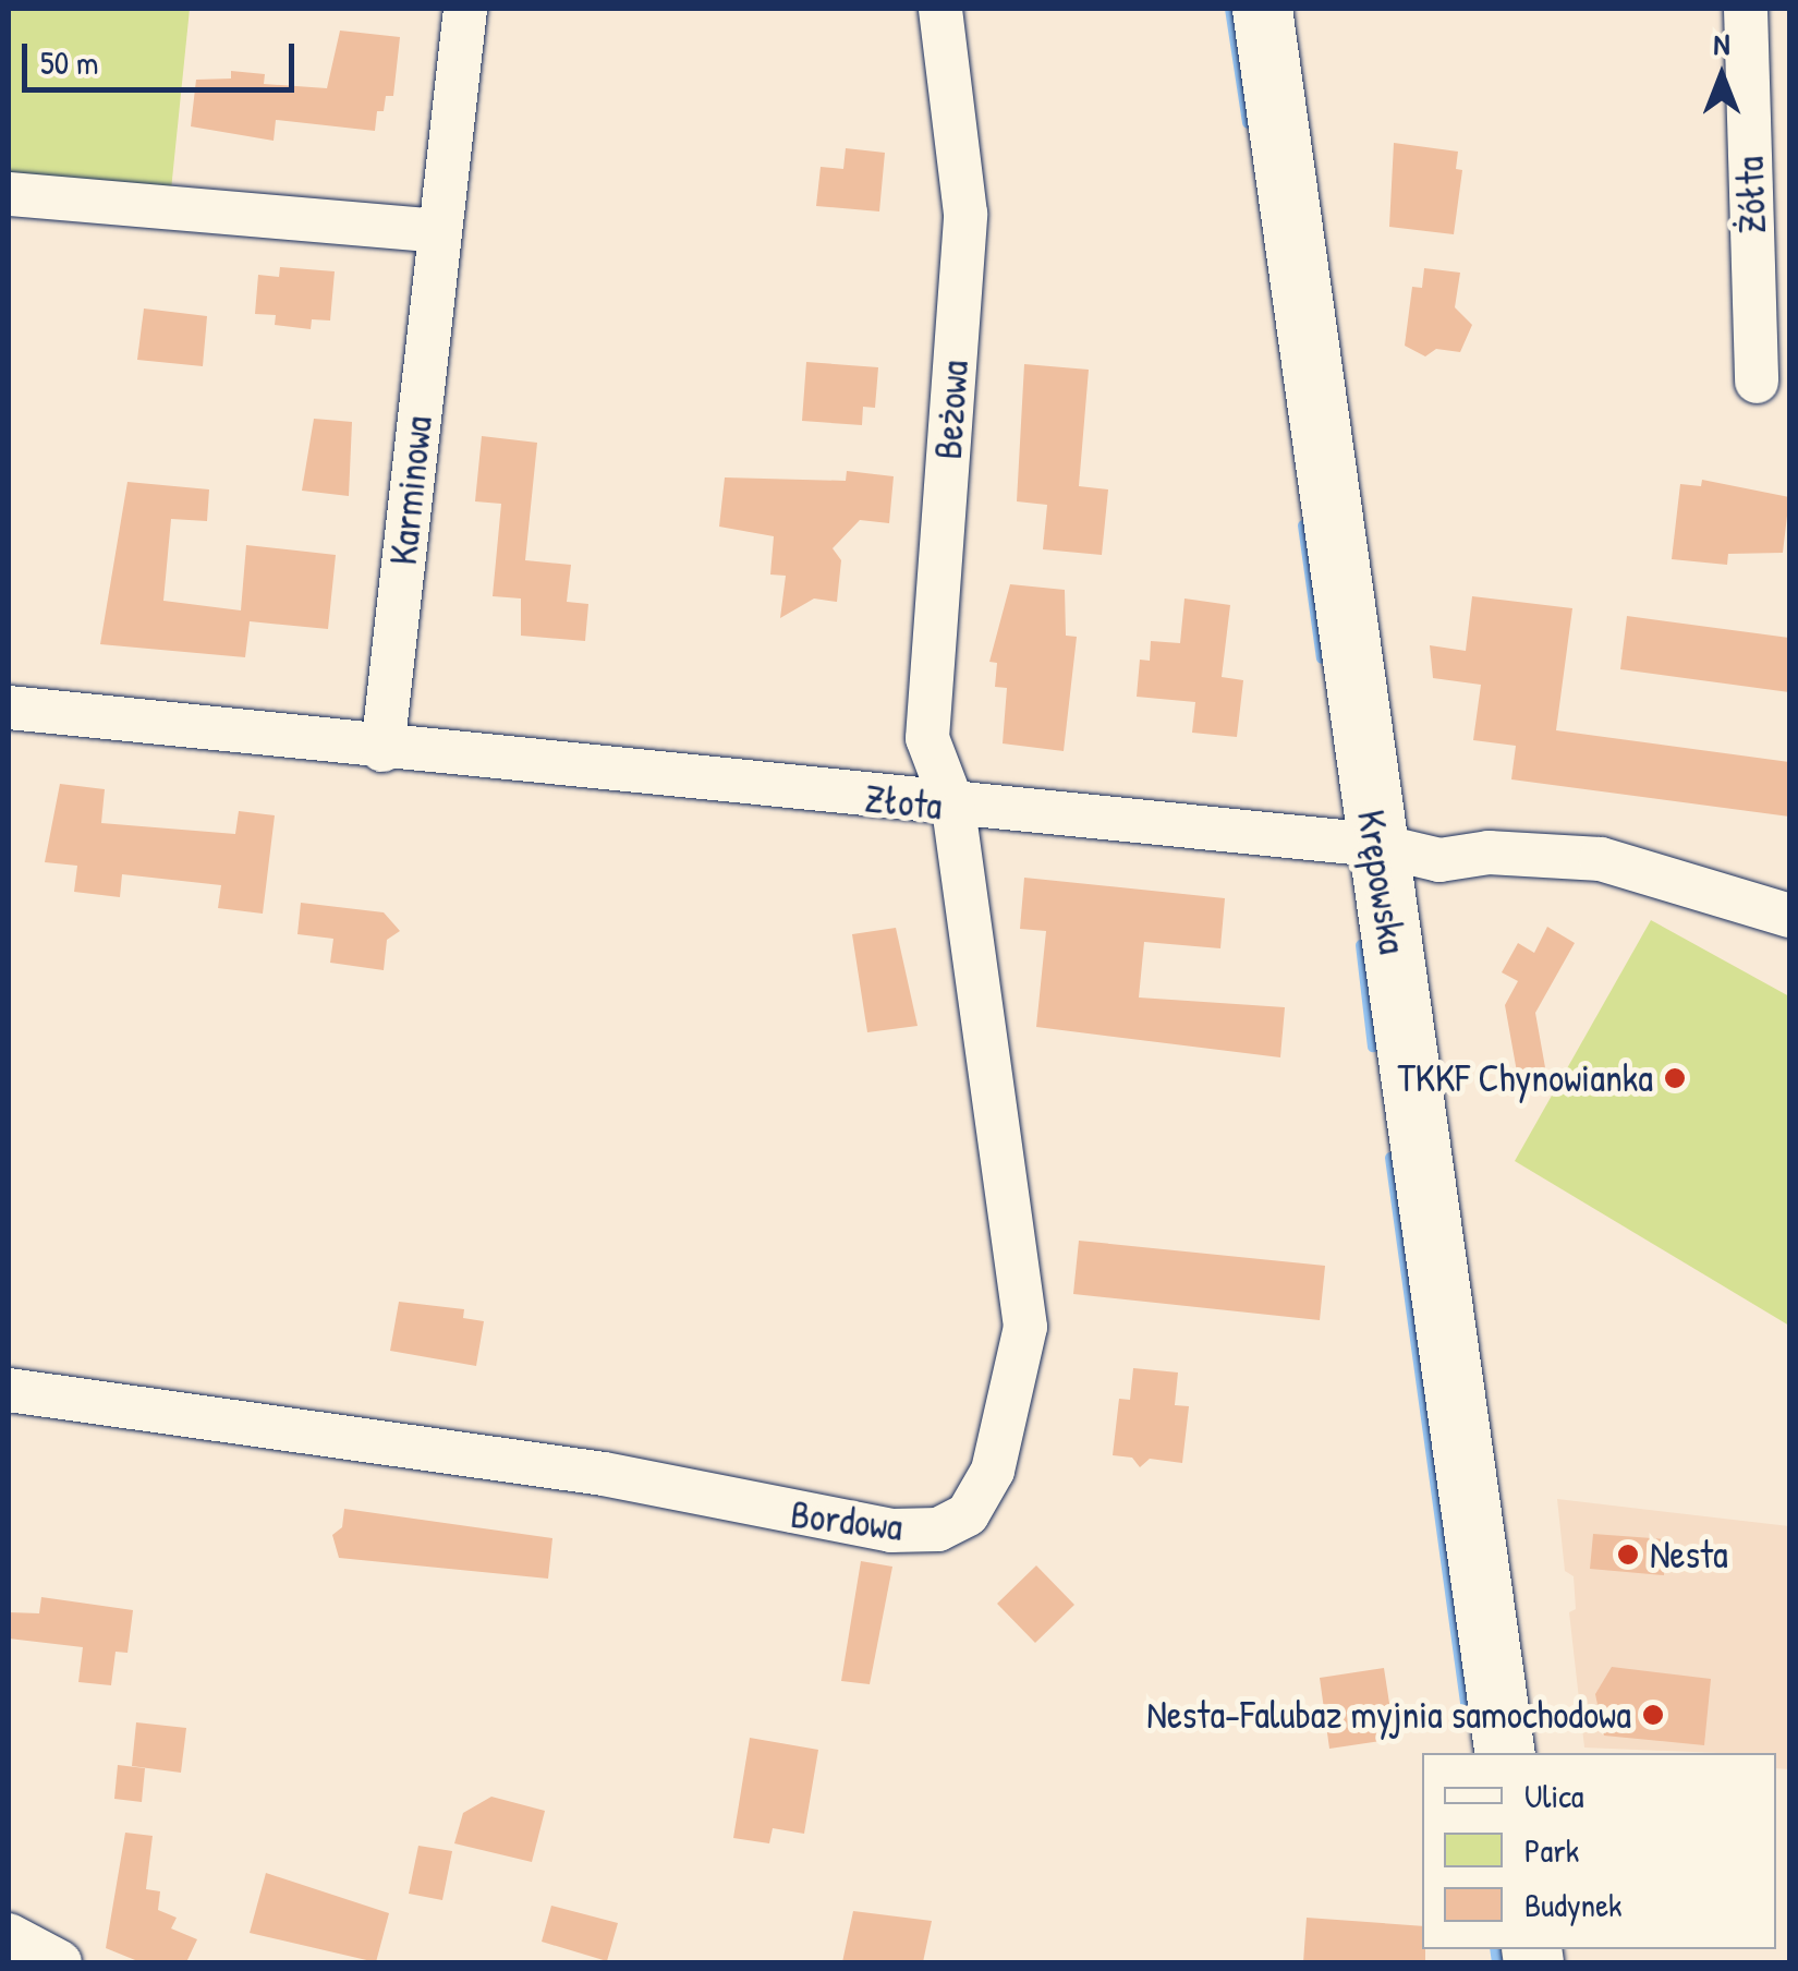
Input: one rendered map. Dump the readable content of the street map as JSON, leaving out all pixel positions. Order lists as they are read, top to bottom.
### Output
{
  "streets": {
    "street": [
      "Żółta",
      "Beżowa",
      "Karminowa",
      "Złota",
      "Krępowska",
      "Bordowa"
    ]
  },
  "crossings": [
    ["Beżowa", "Złota"],
    ["Beżowa", "Bordowa"],
    ["Karminowa", "Złota"],
    ["Złota", "Krępowska"],
    ["Złota", "Bordowa"]
  ],
  "places": ["TKKF Chynowianka", "Nesta", "Nesta-Falubaz myjnia samochodowa"],
  "legend": ["Ulica", "Park", "Budynek"],
  "scale_bar": "50 m",
  "north": "top"
}
